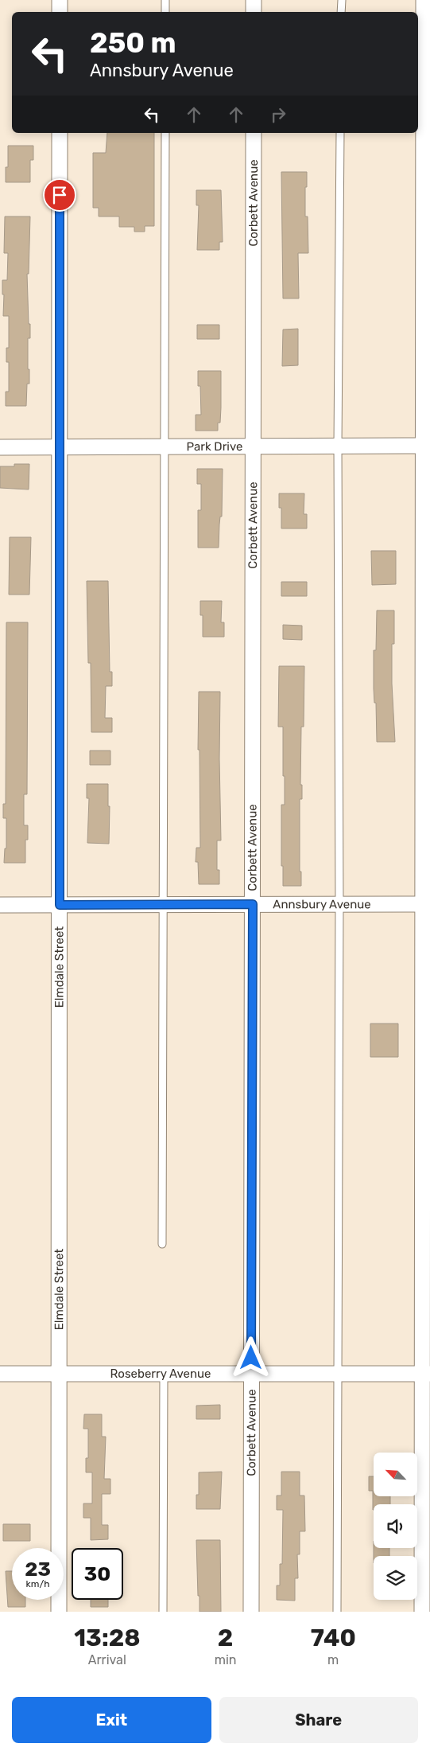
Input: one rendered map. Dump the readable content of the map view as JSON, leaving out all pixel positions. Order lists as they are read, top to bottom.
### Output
{
  "streets": {
    "street": [
      "Corbett Avenue",
      "Park Drive",
      "Annsbury Avenue",
      "Elmdale Street",
      "Roseberry Avenue"
    ]
  },
  "crossings": [
    ["Corbett Avenue", "Park Drive"],
    ["Corbett Avenue", "Annsbury Avenue"],
    ["Corbett Avenue", "Roseberry Avenue"],
    ["Park Drive", "Elmdale Street"],
    ["Annsbury Avenue", "Elmdale Street"],
    ["Elmdale Street", "Roseberry Avenue"]
  ],
  "north": "top left",
  "page": {
    "turn": ["250 m", "Annsbury Avenue"],
    "speed": "23 km/h",
    "limit": "30",
    "eta": [
      "13:28",
      "Arrival",
      "2",
      "min",
      "740",
      "m"
    ],
    "buttons": ["Exit", "Share"]
  }
}
